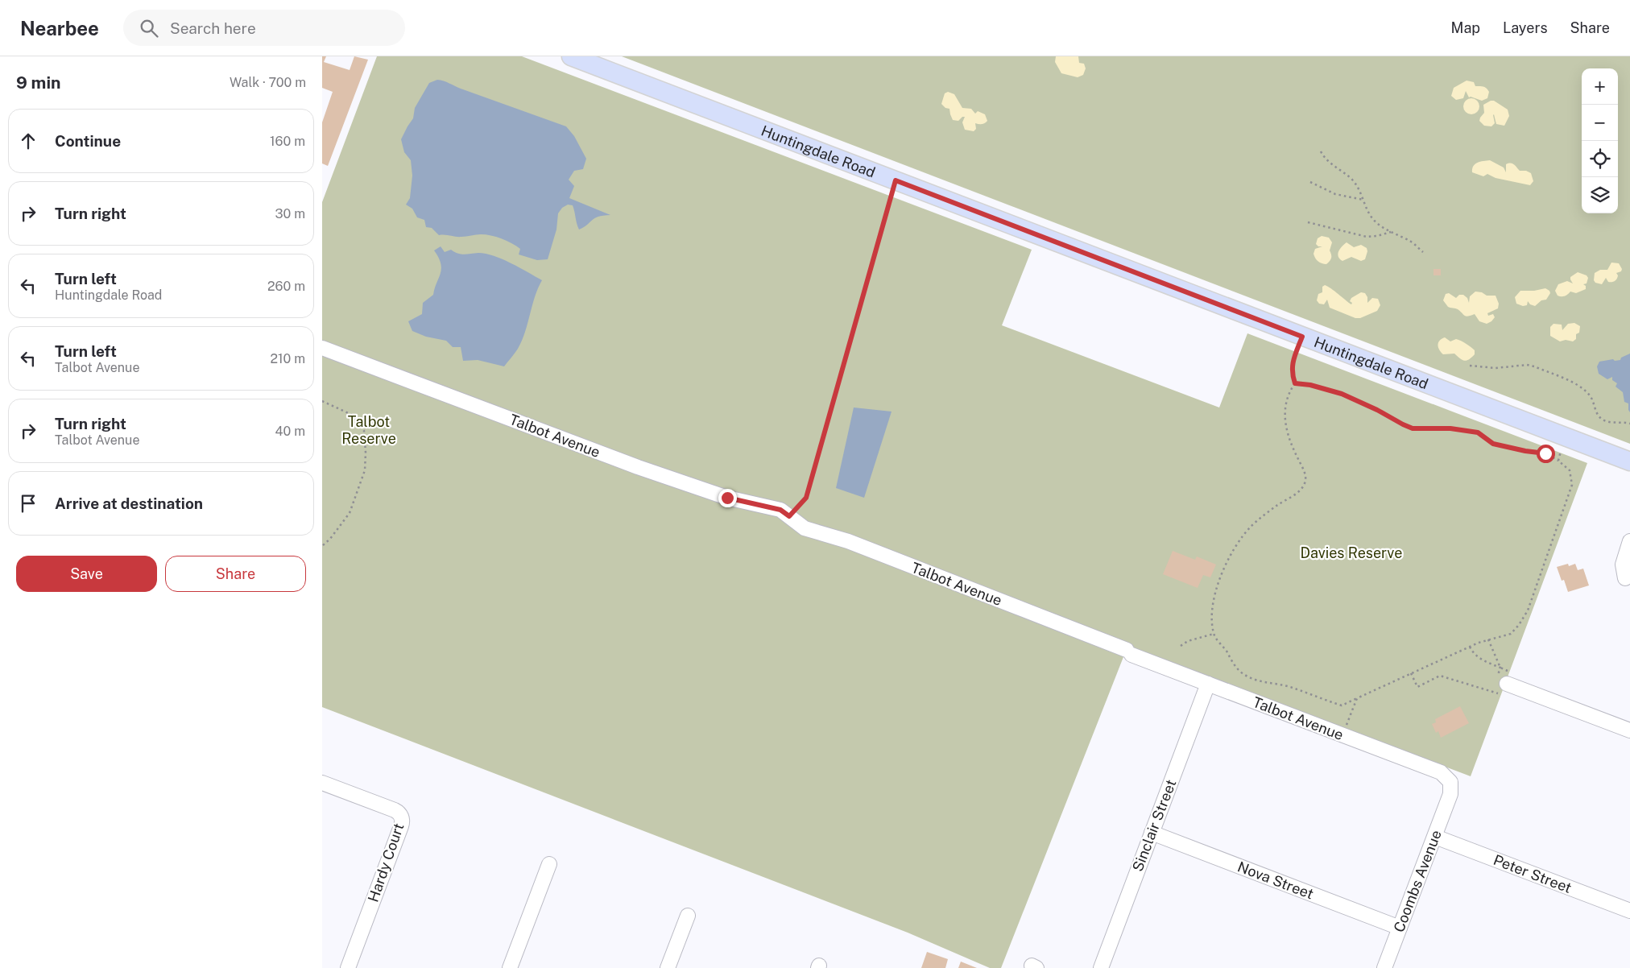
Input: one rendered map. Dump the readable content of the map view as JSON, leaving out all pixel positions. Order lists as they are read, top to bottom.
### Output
{
  "streets": {
    "main road": ["Huntingdale Road"],
    "street": [
      "Talbot Avenue",
      "Sinclair Street",
      "Hardy Court",
      "Peter Street",
      "Nova Street",
      "Coombs Avenue"
    ]
  },
  "crossings": [
    ["Talbot Avenue", "Sinclair Street"],
    ["Talbot Avenue", "Coombs Avenue"],
    ["Sinclair Street", "Nova Street"],
    ["Peter Street", "Coombs Avenue"],
    ["Nova Street", "Coombs Avenue"]
  ],
  "parks": ["Talbot Reserve", "Davies Reserve"],
  "page": {
    "header": "Nearbee",
    "search": "Search here",
    "nav": ["Map", "Layers", "Share"],
    "heading": ["9 min", "Walk · 700 m"],
    "map_buttons": ["+", "−"],
    "list": [
      ["Continue", "160 m"],
      ["Turn right", "30 m"],
      ["Turn left", "Huntingdale Road", "260 m"],
      ["Turn left", "Talbot Avenue", "210 m"],
      ["Turn right", "Talbot Avenue", "40 m"],
      "Arrive at destination"
    ],
    "buttons": ["Save", "Share"]
  }
}
